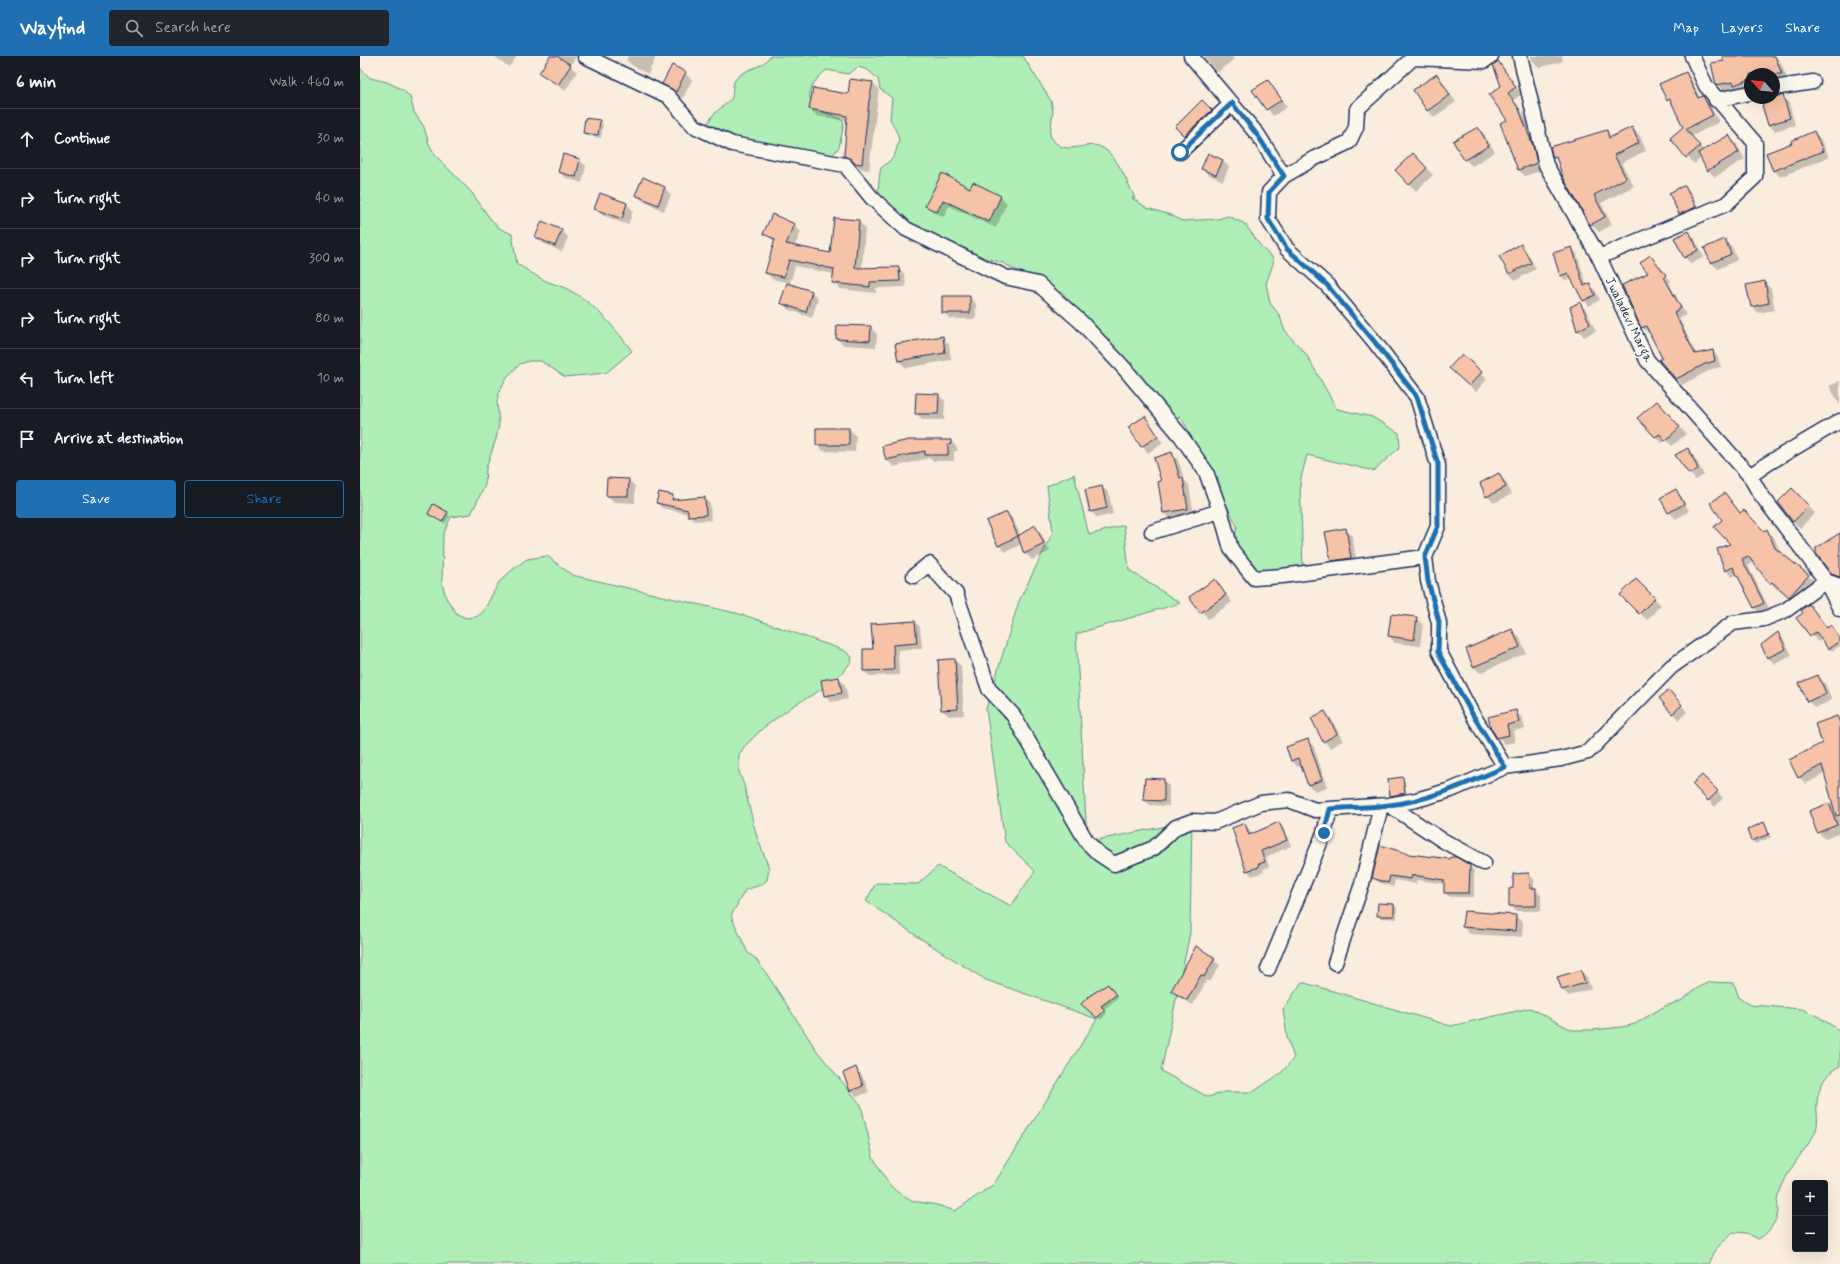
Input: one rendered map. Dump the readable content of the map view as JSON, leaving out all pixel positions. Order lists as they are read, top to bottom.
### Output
{
  "streets": {
    "street": ["Jwaladevi Marga"]
  },
  "north": "top left",
  "page": {
    "header": "Wayfind",
    "search": "Search here",
    "nav": ["Map", "Layers", "Share"],
    "heading": ["6 min", "Walk · 460 m"],
    "list": [
      ["Continue", "30 m"],
      ["Turn right", "40 m"],
      ["Turn right", "300 m"],
      ["Turn right", "80 m"],
      ["Turn left", "10 m"],
      "Arrive at destination"
    ],
    "buttons": ["Save", "Share"],
    "map_buttons": ["+", "−"]
  }
}
